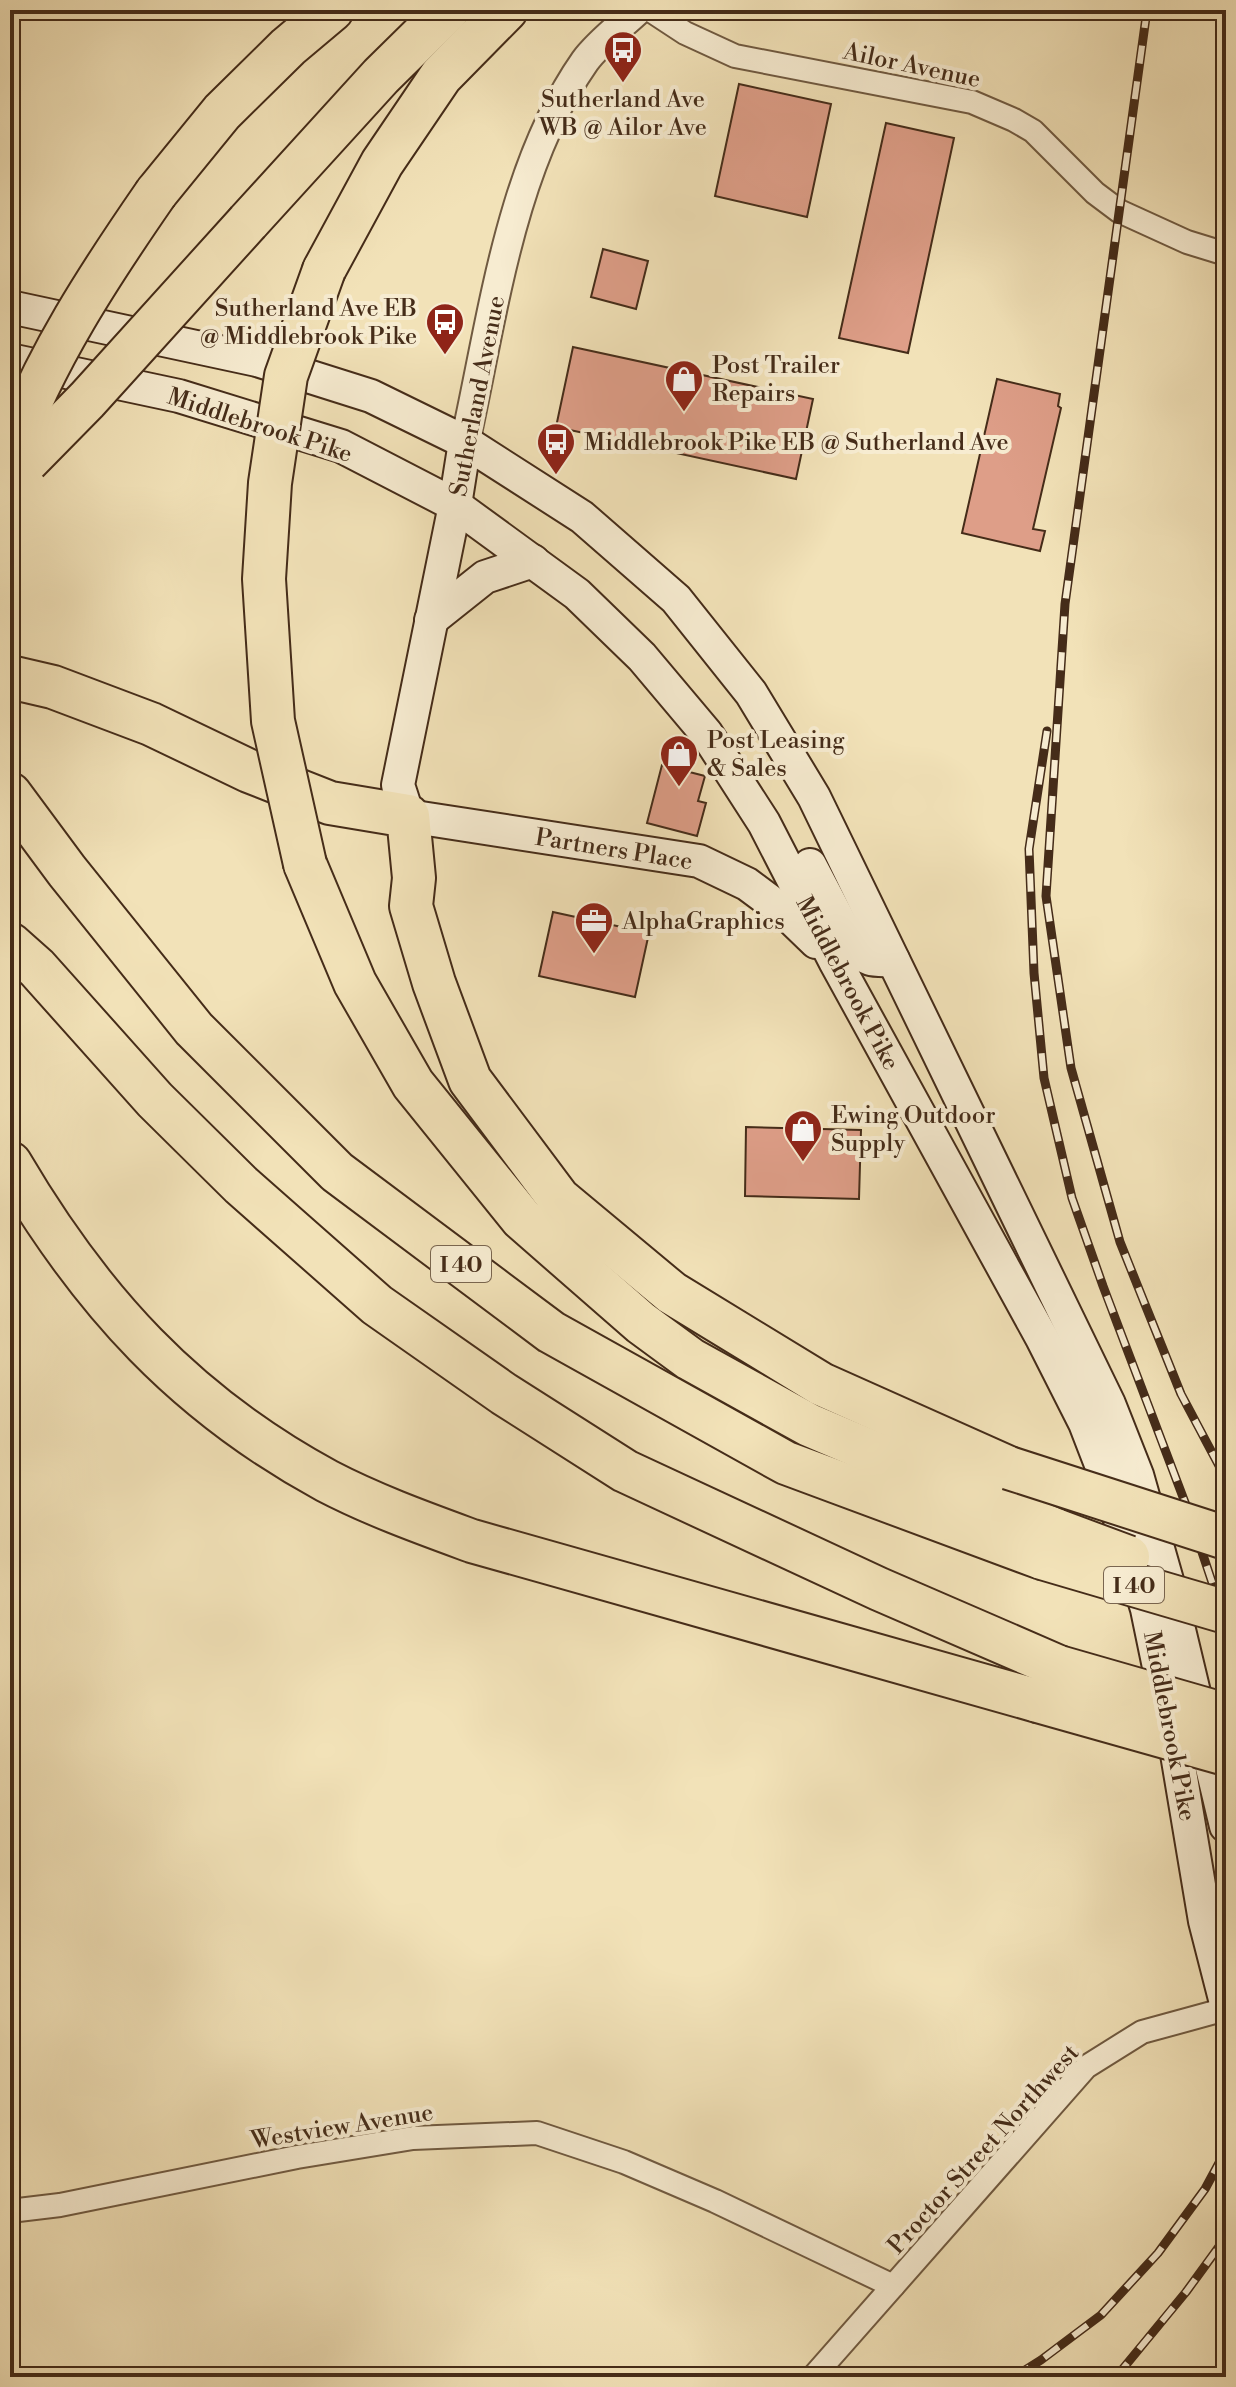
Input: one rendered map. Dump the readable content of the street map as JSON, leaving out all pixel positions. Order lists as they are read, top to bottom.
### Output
{
  "streets": {
    "highway": ["I 40"],
    "main road": ["Sutherland Avenue", "Middlebrook Pike", "Partners Place"],
    "street": ["Ailor Avenue", "Westview Avenue", "Proctor Street Northwest"]
  },
  "crossings": [
    ["Sutherland Avenue", "Middlebrook Pike"],
    ["Sutherland Avenue", "Partners Place"],
    ["Middlebrook Pike", "Partners Place"],
    ["Middlebrook Pike", "Proctor Street Northwest"],
    ["Westview Avenue", "Proctor Street Northwest"]
  ],
  "places": {
    "bus stop": ["Sutherland Ave WB @ Ailor Ave", "Sutherland Ave EB @ Middlebrook Pike", "Middlebrook Pike EB @ Sutherland Ave"],
    "shop": ["Post Trailer Repairs", "Post Leasing & Sales", "Ewing Outdoor Supply"],
    "office": ["AlphaGraphics"]
  }
}
